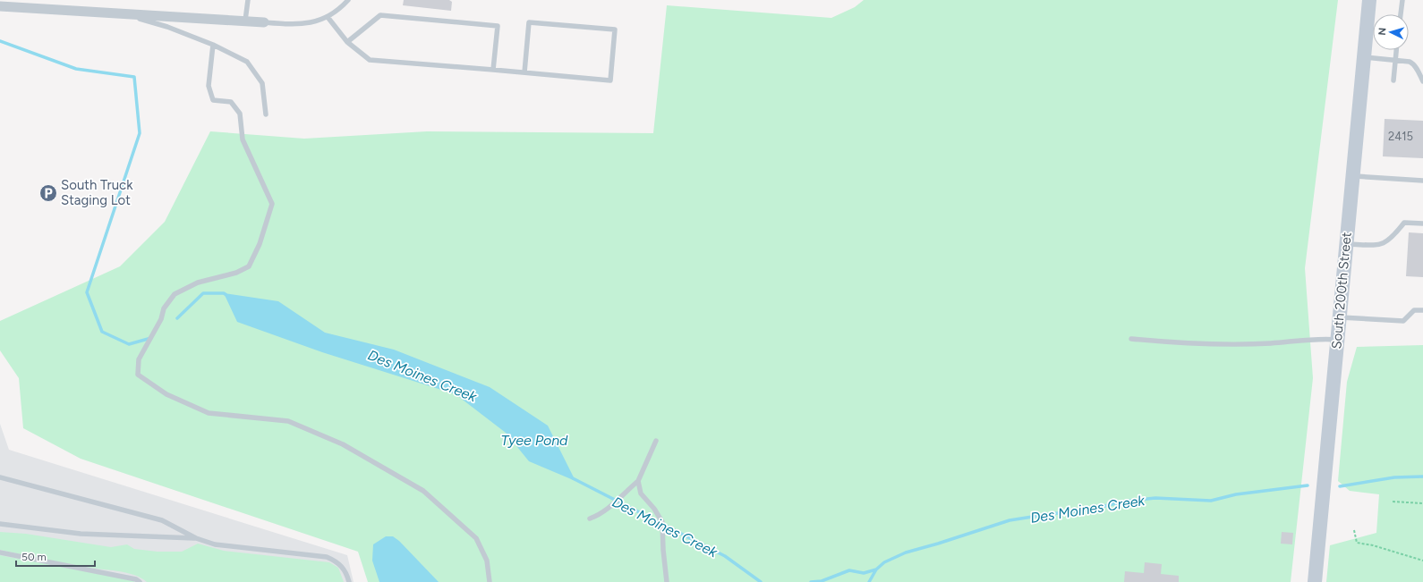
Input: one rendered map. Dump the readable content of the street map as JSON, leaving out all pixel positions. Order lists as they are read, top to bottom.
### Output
{
  "streets": {
    "main road": ["South 200th Street"]
  },
  "water": ["Des Moines Creek", "Tyee Pond"],
  "places": {
    "parking": ["South Truck Staging Lot"]
  },
  "house_numbers": ["2415"],
  "scale_bar": "50 m",
  "north": "left"
}
